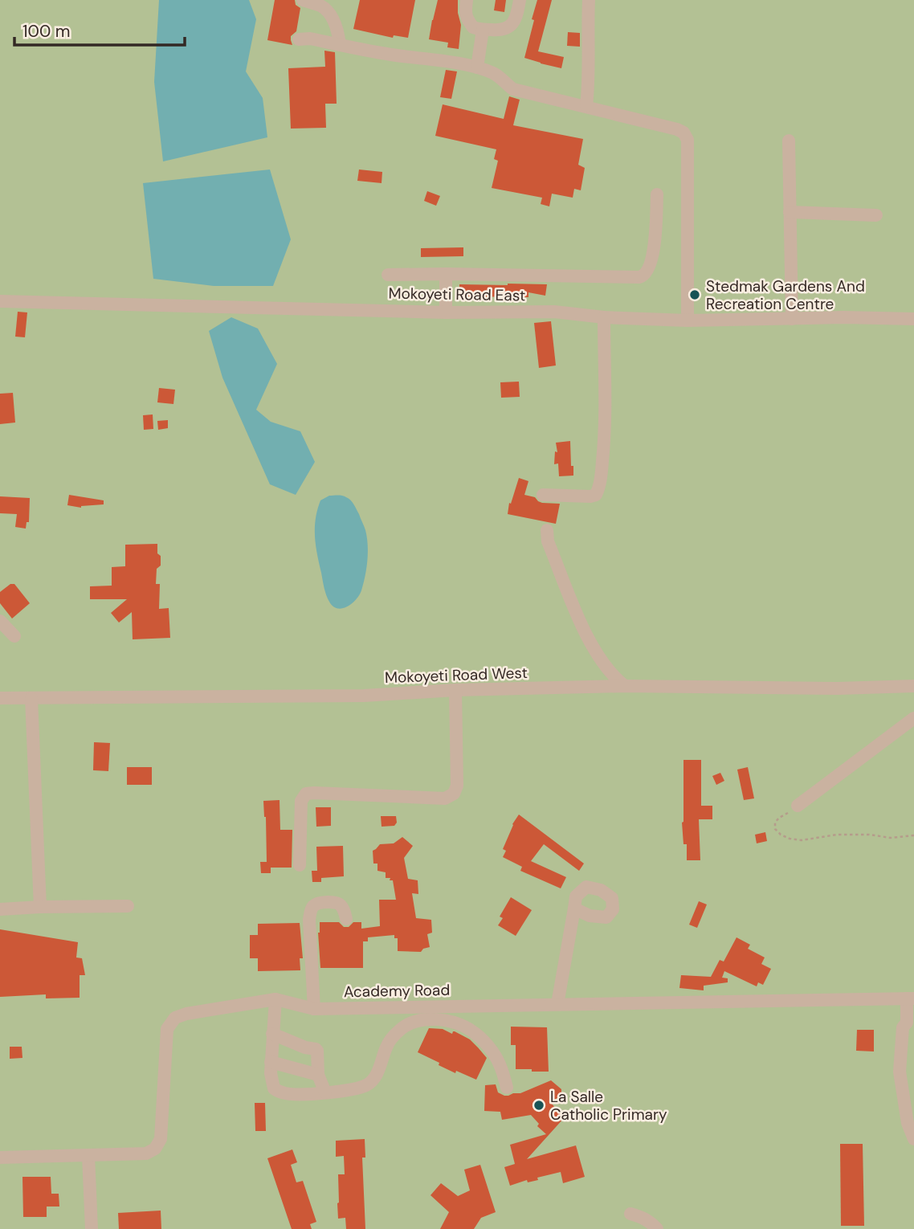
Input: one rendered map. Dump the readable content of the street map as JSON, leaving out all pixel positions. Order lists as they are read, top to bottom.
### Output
{
  "streets": {
    "street": ["Mokoyeti Road East", "Mokoyeti Road West", "Academy Road"]
  },
  "places": ["Stedmak Gardens And Recreation Centre", "La Salle Catholic Primary"],
  "scale_bar": "100 m"
}
